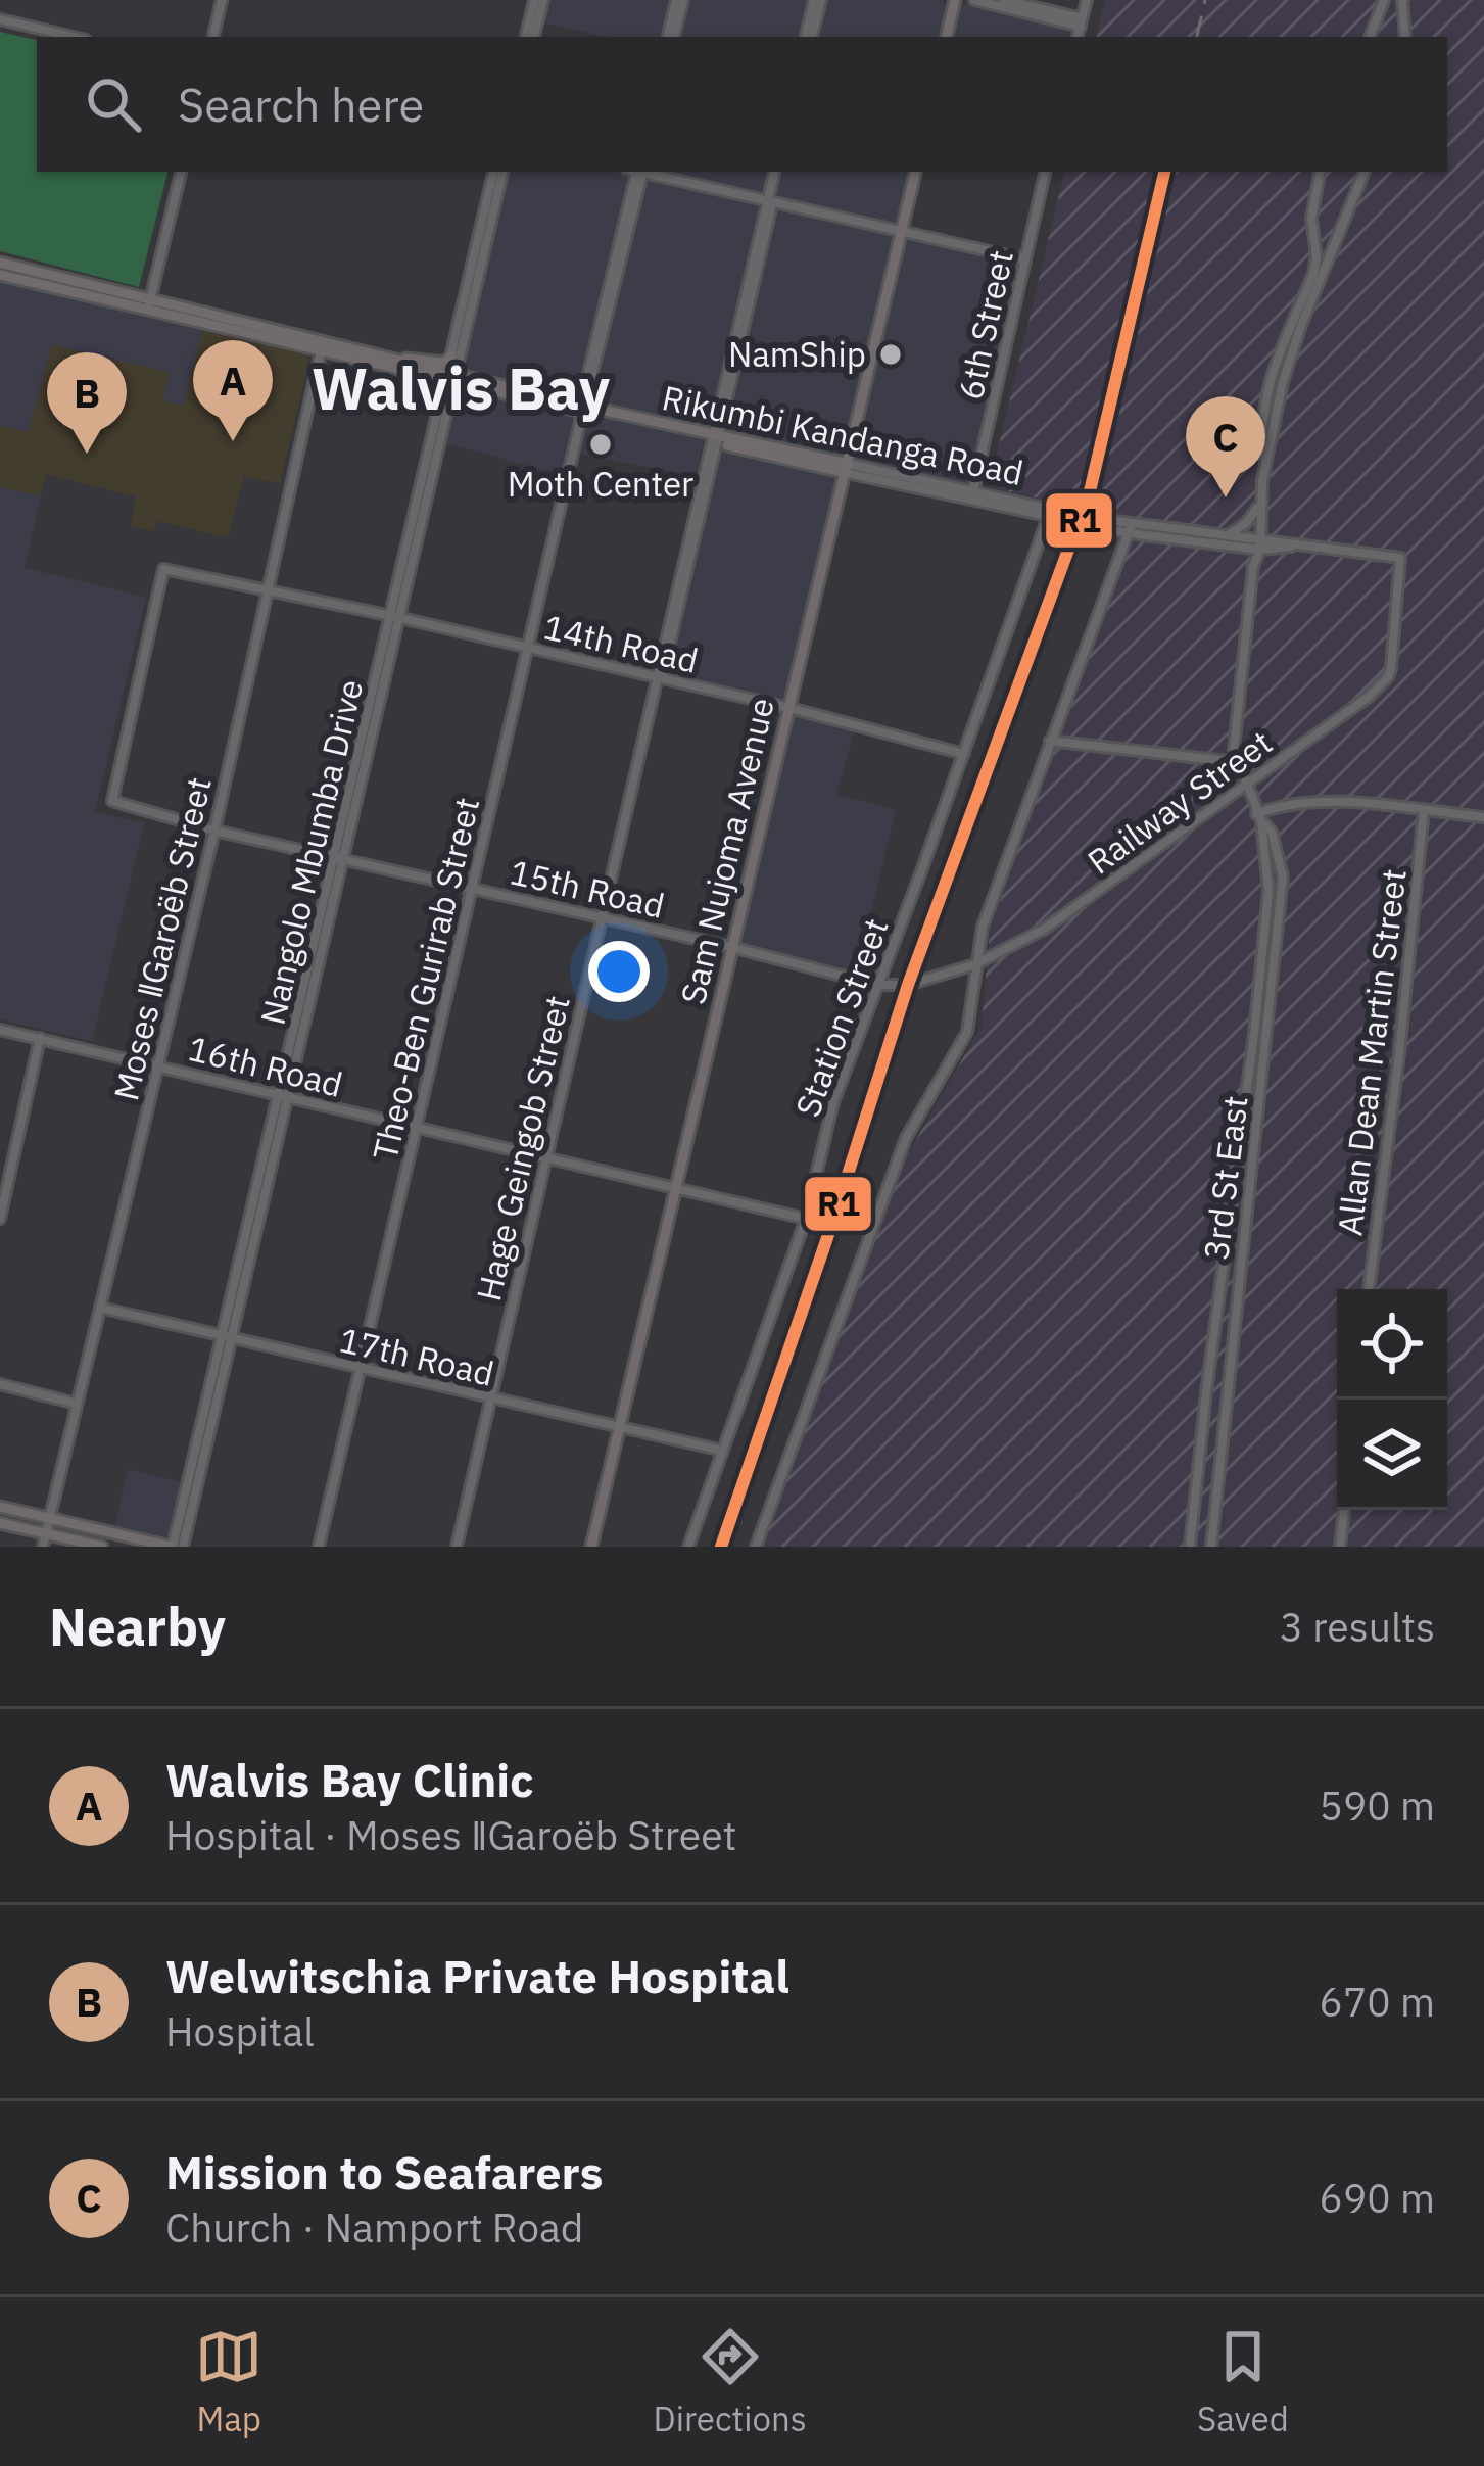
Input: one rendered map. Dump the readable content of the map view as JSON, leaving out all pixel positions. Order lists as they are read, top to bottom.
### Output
{
  "streets": {
    "main road": ["Rikumbi Kandanga Road", "Sam Nujoma Avenue"],
    "street": [
      "6th Street",
      "14th Road",
      "Railway Street",
      "Nangolo Mbumba Drive",
      "15th Road",
      "Moses ǁGaroëb Street",
      "Theo-Ben Gurirab Street",
      "Station Street",
      "Allan Dean Martin Street",
      "16th Road",
      "Hage Geingob Street",
      "3rd St East",
      "17th Road"
    ]
  },
  "crossings": [
    ["6th Street", "Rikumbi Kandanga Road"],
    ["Rikumbi Kandanga Road", "Sam Nujoma Avenue"],
    ["Rikumbi Kandanga Road", "Nangolo Mbumba Drive"],
    ["Rikumbi Kandanga Road", "Moses ǁGaroëb Street"],
    ["Rikumbi Kandanga Road", "Theo-Ben Gurirab Street"],
    ["Rikumbi Kandanga Road", "Station Street"],
    ["Rikumbi Kandanga Road", "Hage Geingob Street"],
    ["Rikumbi Kandanga Road", "3rd St East"],
    ["14th Road", "Sam Nujoma Avenue"],
    ["14th Road", "Nangolo Mbumba Drive"],
    ["14th Road", "15th Road"],
    ["14th Road", "Moses ǁGaroëb Street"],
    ["14th Road", "Theo-Ben Gurirab Street"],
    ["14th Road", "Station Street"],
    ["14th Road", "Hage Geingob Street"],
    ["Railway Street", "15th Road"],
    ["Railway Street", "Station Street"],
    ["Railway Street", "3rd St East"],
    ["Sam Nujoma Avenue", "15th Road"],
    ["Sam Nujoma Avenue", "16th Road"],
    ["Sam Nujoma Avenue", "17th Road"],
    ["Nangolo Mbumba Drive", "15th Road"],
    ["Nangolo Mbumba Drive", "16th Road"],
    ["Nangolo Mbumba Drive", "17th Road"],
    ["15th Road", "Moses ǁGaroëb Street"],
    ["15th Road", "Theo-Ben Gurirab Street"],
    ["15th Road", "Station Street"],
    ["15th Road", "Hage Geingob Street"],
    ["Moses ǁGaroëb Street", "16th Road"],
    ["Moses ǁGaroëb Street", "17th Road"],
    ["Theo-Ben Gurirab Street", "16th Road"],
    ["Theo-Ben Gurirab Street", "17th Road"],
    ["Station Street", "16th Road"],
    ["Station Street", "17th Road"],
    ["16th Road", "Hage Geingob Street"],
    ["Hage Geingob Street", "17th Road"]
  ],
  "districts": ["Walvis Bay"],
  "places": ["NamShip", "Moth Center"],
  "lines": ["transit line R1"],
  "page": {
    "search": "Search here",
    "pins": ["A", "B", "C"],
    "heading": ["Nearby", "3 results"],
    "list": [
      {
        "mark": "A",
        "name": "Walvis Bay Clinic",
        "note": "Hospital · Moses ǁGaroëb Street",
        "value": "590 m"
      },
      {
        "mark": "B",
        "name": "Welwitschia Private Hospital",
        "note": "Hospital",
        "value": "670 m"
      },
      {
        "mark": "C",
        "name": "Mission to Seafarers",
        "note": "Church · Namport Road",
        "value": "690 m"
      }
    ],
    "nav": ["Map", "Directions", "Saved"]
  }
}
